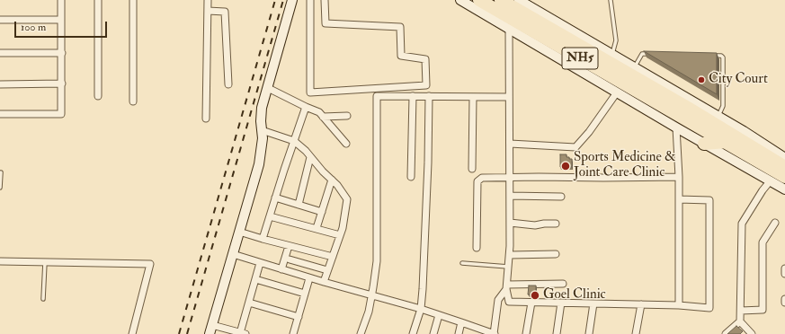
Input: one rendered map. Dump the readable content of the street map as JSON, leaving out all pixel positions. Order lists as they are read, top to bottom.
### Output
{
  "streets": {
    "highway": ["NH5"]
  },
  "places": ["City Court", "Sports Medicine & Joint Care Clinic", "Goel Clinic"],
  "scale_bar": "100 m"
}
